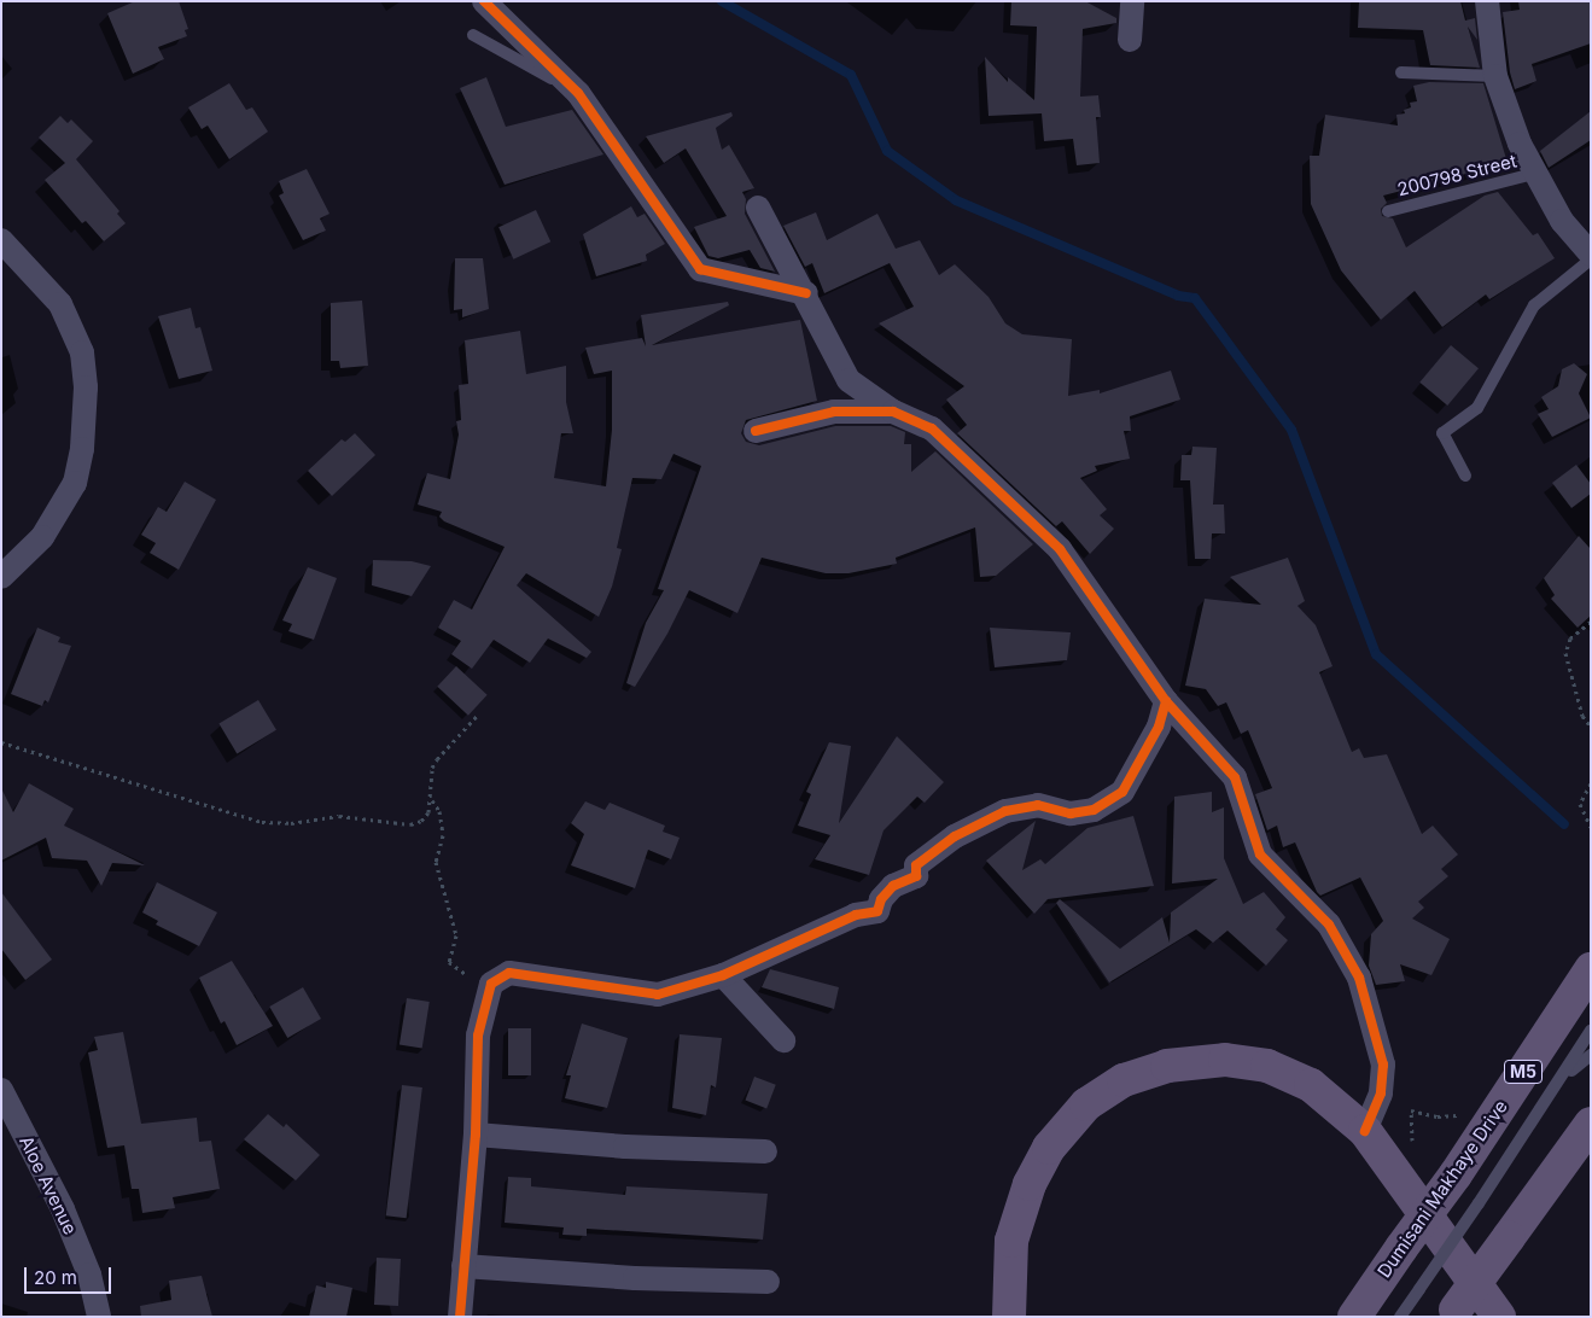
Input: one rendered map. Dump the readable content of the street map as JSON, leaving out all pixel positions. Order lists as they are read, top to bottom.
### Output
{
  "streets": {
    "main road": ["M5", "Dumisani Makhaye Drive"],
    "street": ["Aloe Avenue"],
    "lane": ["200798 Street"]
  },
  "scale_bar": "20 m"
}
